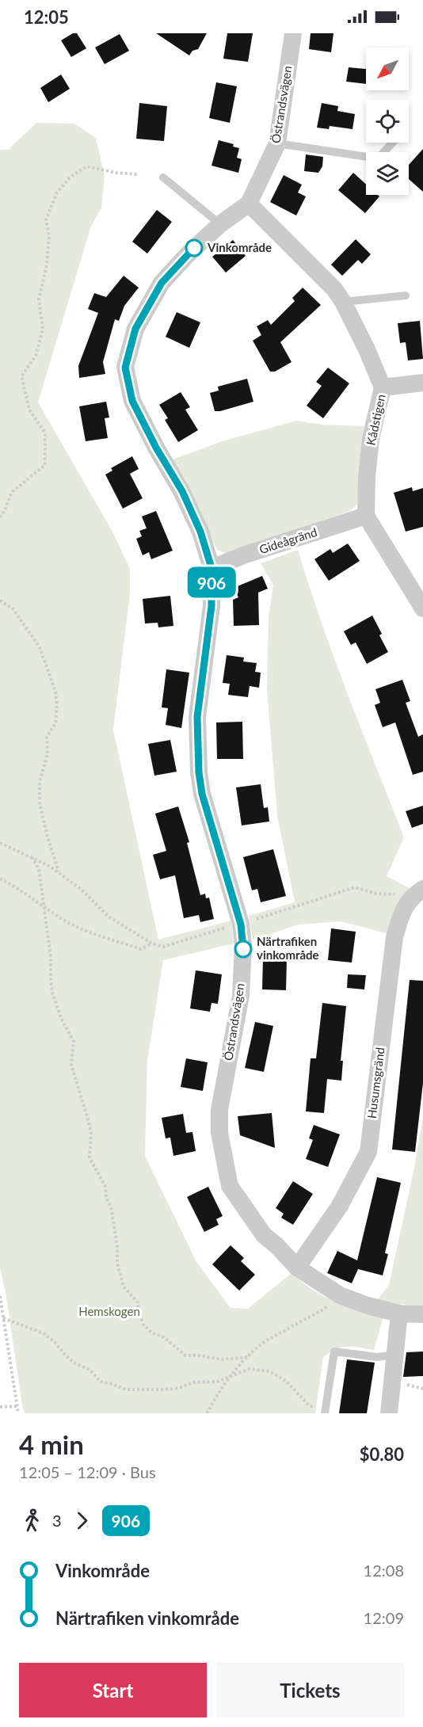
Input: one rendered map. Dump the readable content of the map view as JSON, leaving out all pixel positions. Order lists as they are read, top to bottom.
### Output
{
  "streets": {
    "street": [
      "Östrandsvägen",
      "Kådstigen",
      "Gideågränd",
      "Husumsgränd"
    ]
  },
  "crossings": [
    ["Östrandsvägen", "Kådstigen"],
    ["Östrandsvägen", "Gideågränd"],
    ["Östrandsvägen", "Husumsgränd"],
    ["Kådstigen", "Gideågränd"]
  ],
  "parks": ["Hemskogen"],
  "places": ["Vinkområde", "Närtrafiken vinkområde"],
  "lines": ["bus line 906"],
  "north": "bottom left",
  "page": {
    "status": "12:05",
    "on_map": "906",
    "heading": ["4 min", "12:05 – 12:09 · Bus", "$0.80"],
    "legs": ["3", "906"],
    "list": [
      {
        "name": "Vinkområde",
        "value": "12:08"
      },
      {
        "name": "Närtrafiken vinkområde",
        "value": "12:09"
      }
    ],
    "buttons": ["Start", "Tickets"]
  }
}
